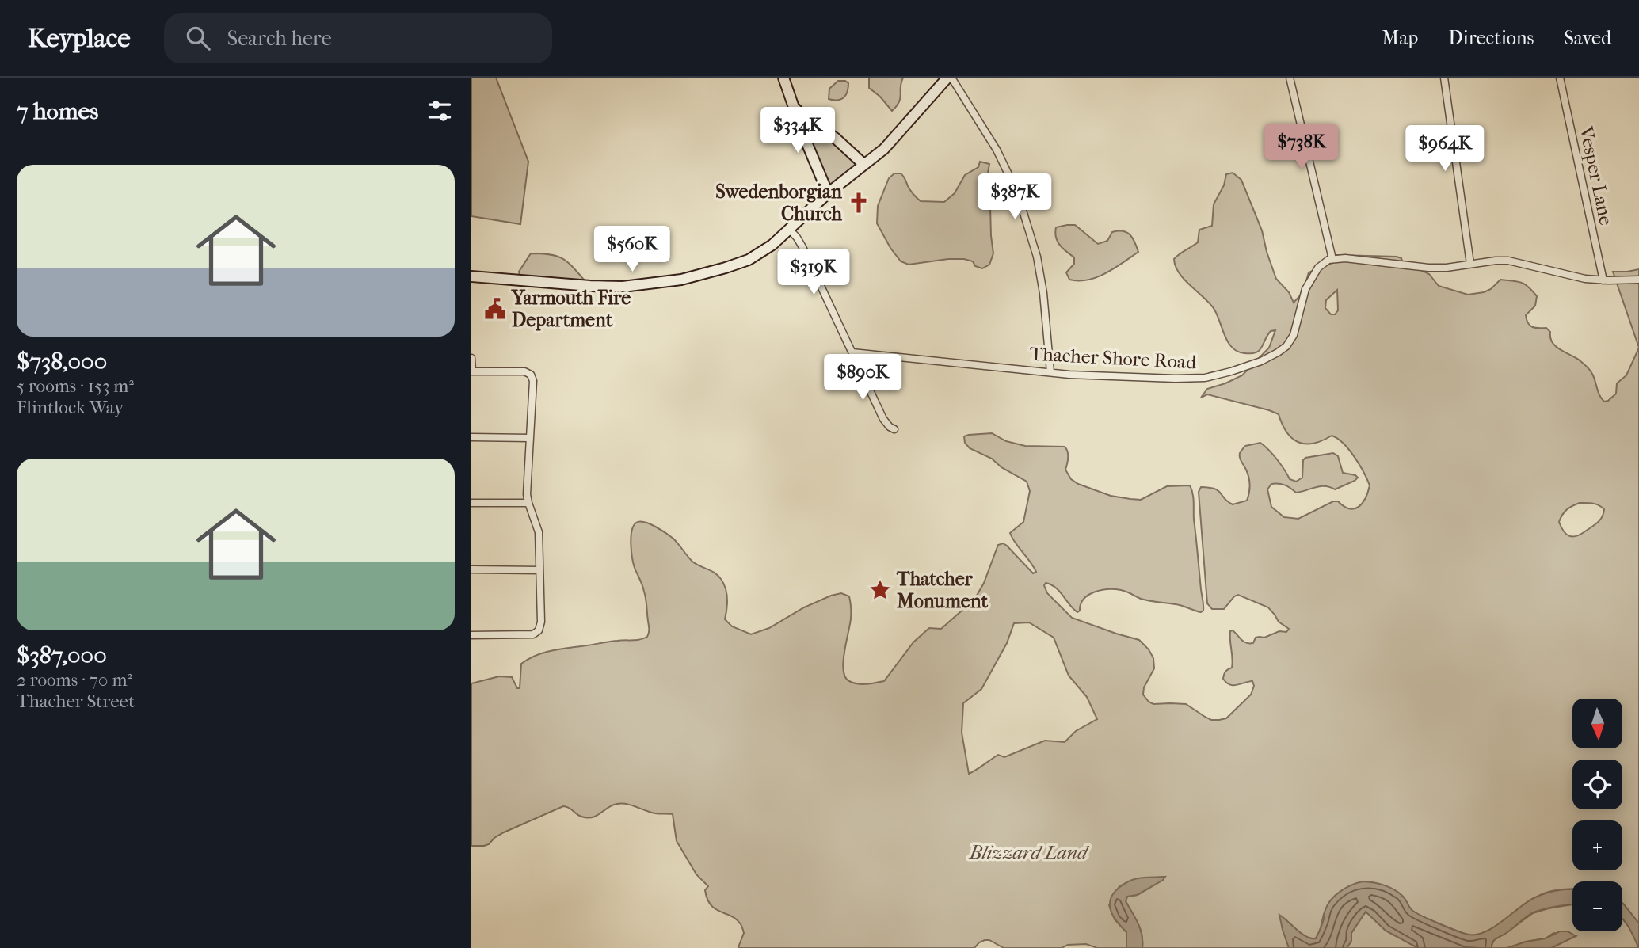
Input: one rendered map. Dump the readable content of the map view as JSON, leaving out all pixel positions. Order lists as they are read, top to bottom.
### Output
{
  "streets": {
    "street": ["Vesper Lane", "Thacher Shore Road"]
  },
  "parks": ["Blizzard Land"],
  "places": {
    "church": ["Swedenborgian Church"],
    "public building": ["Yarmouth Fire Department"],
    "place": ["Thatcher Monument"]
  },
  "north": "bottom",
  "page": {
    "header": "Keyplace",
    "search": "Search here",
    "nav": ["Map", "Directions", "Saved"],
    "heading": "7 homes",
    "price": [
      "$334K",
      "$738K",
      "$964K",
      "$387K",
      "$560K",
      "$319K",
      "$890K"
    ],
    "list": [
      {
        "name": "$738,000",
        "note": "5 rooms · 153 m² · Flintlock Way"
      },
      {
        "name": "$387,000",
        "note": "2 rooms · 70 m² · Thacher Street"
      }
    ],
    "map_buttons": ["+", "−"]
  }
}
